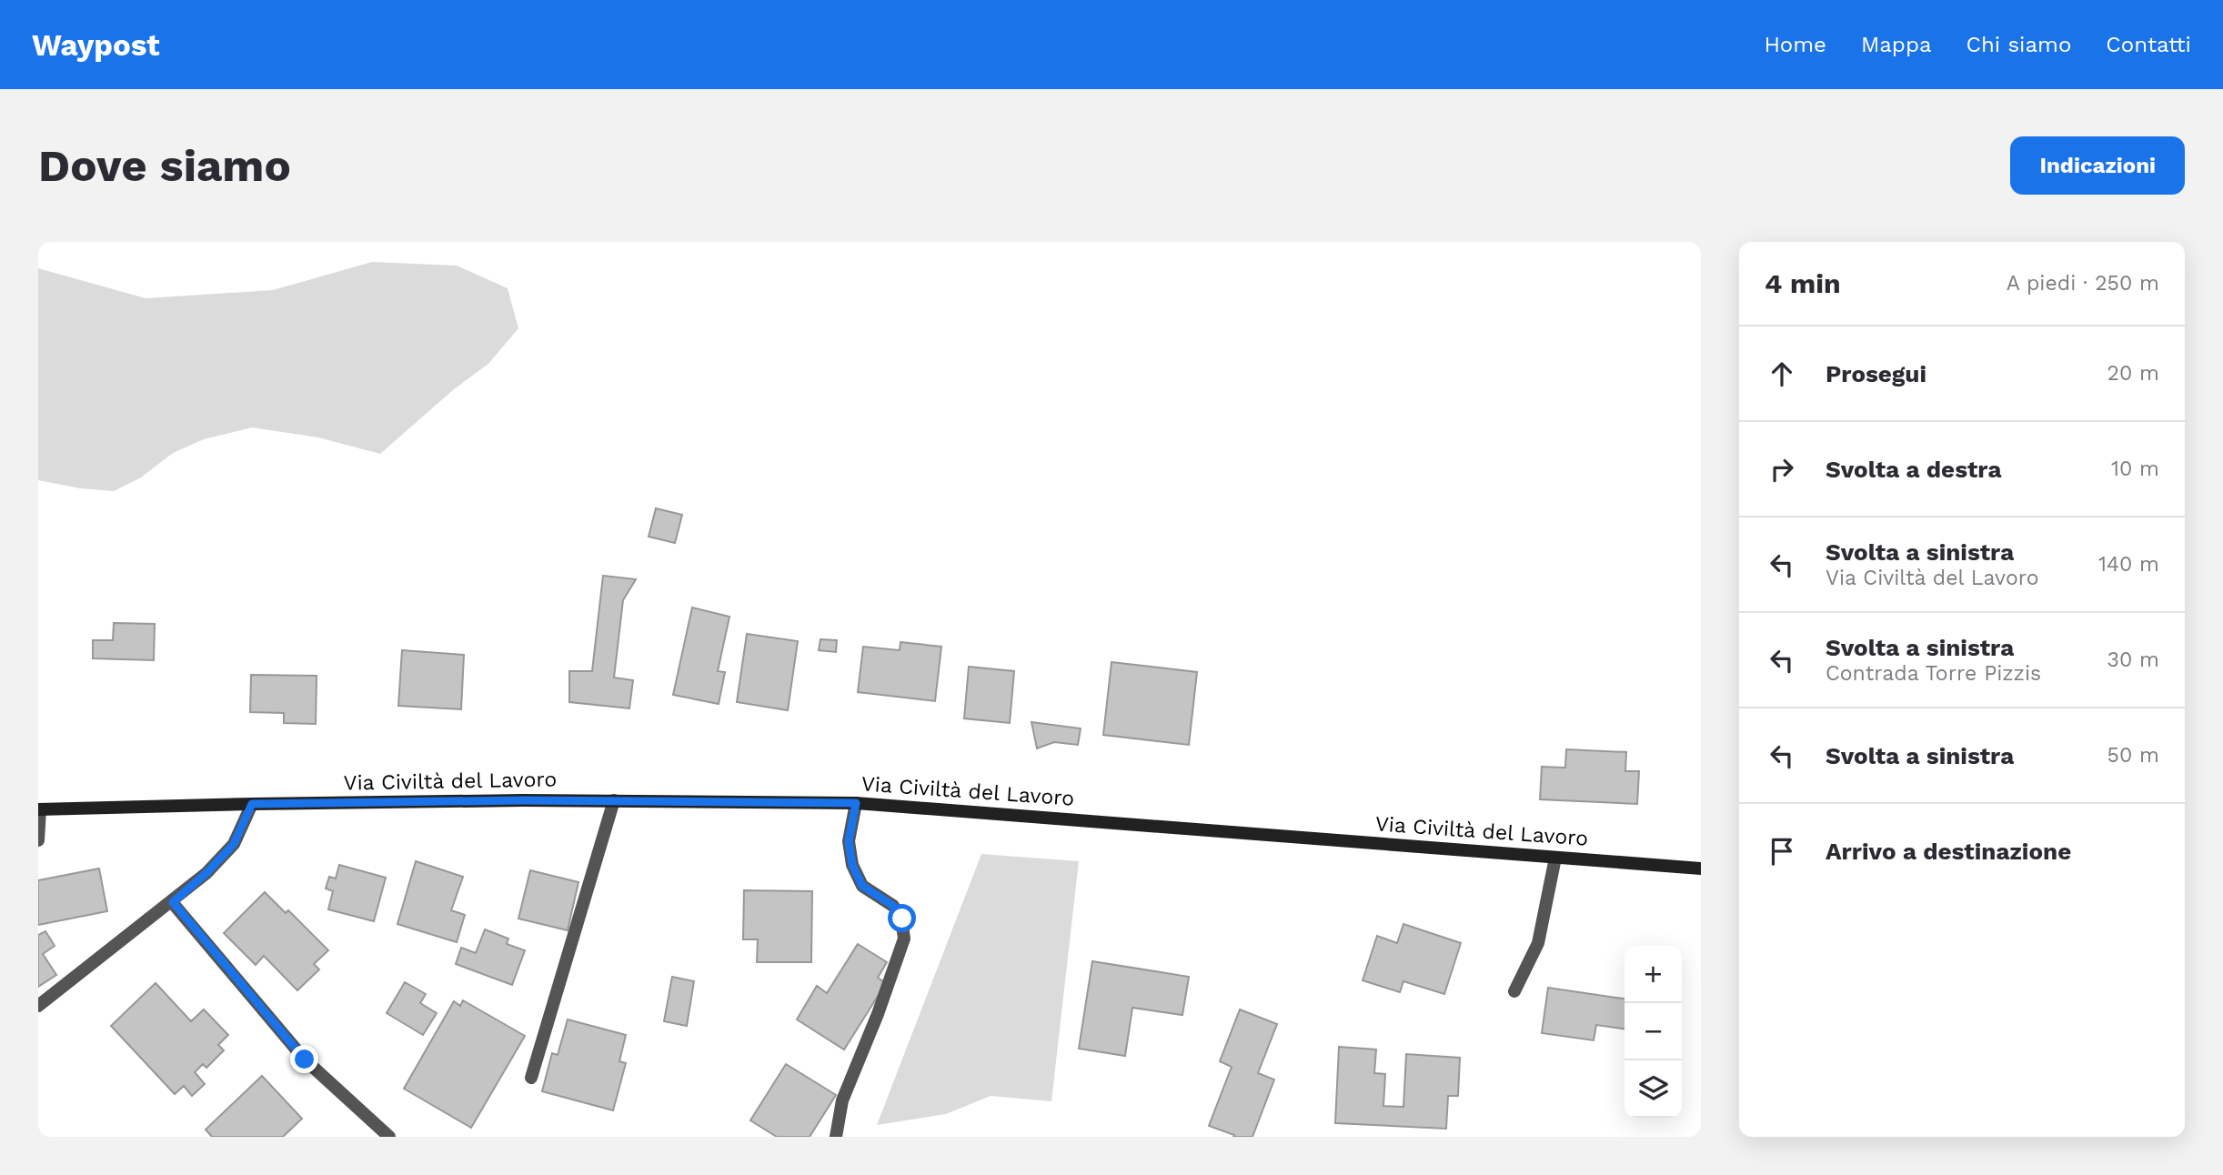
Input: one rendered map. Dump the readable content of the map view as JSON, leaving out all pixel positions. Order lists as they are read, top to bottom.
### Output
{
  "streets": {
    "main road": ["Via Civiltà del Lavoro"]
  },
  "page": {
    "header": "Waypost",
    "nav": [
      "Home",
      "Mappa",
      "Chi siamo",
      "Contatti"
    ],
    "buttons": "Indicazioni",
    "title": "Dove siamo",
    "heading": ["4 min", "A piedi · 250 m"],
    "list": [
      ["Prosegui", "20 m"],
      ["Svolta a destra", "10 m"],
      ["Svolta a sinistra", "Via Civiltà del Lavoro", "140 m"],
      ["Svolta a sinistra", "Contrada Torre Pizzis", "30 m"],
      ["Svolta a sinistra", "50 m"],
      "Arrivo a destinazione"
    ],
    "map_buttons": ["+", "−"]
  }
}
